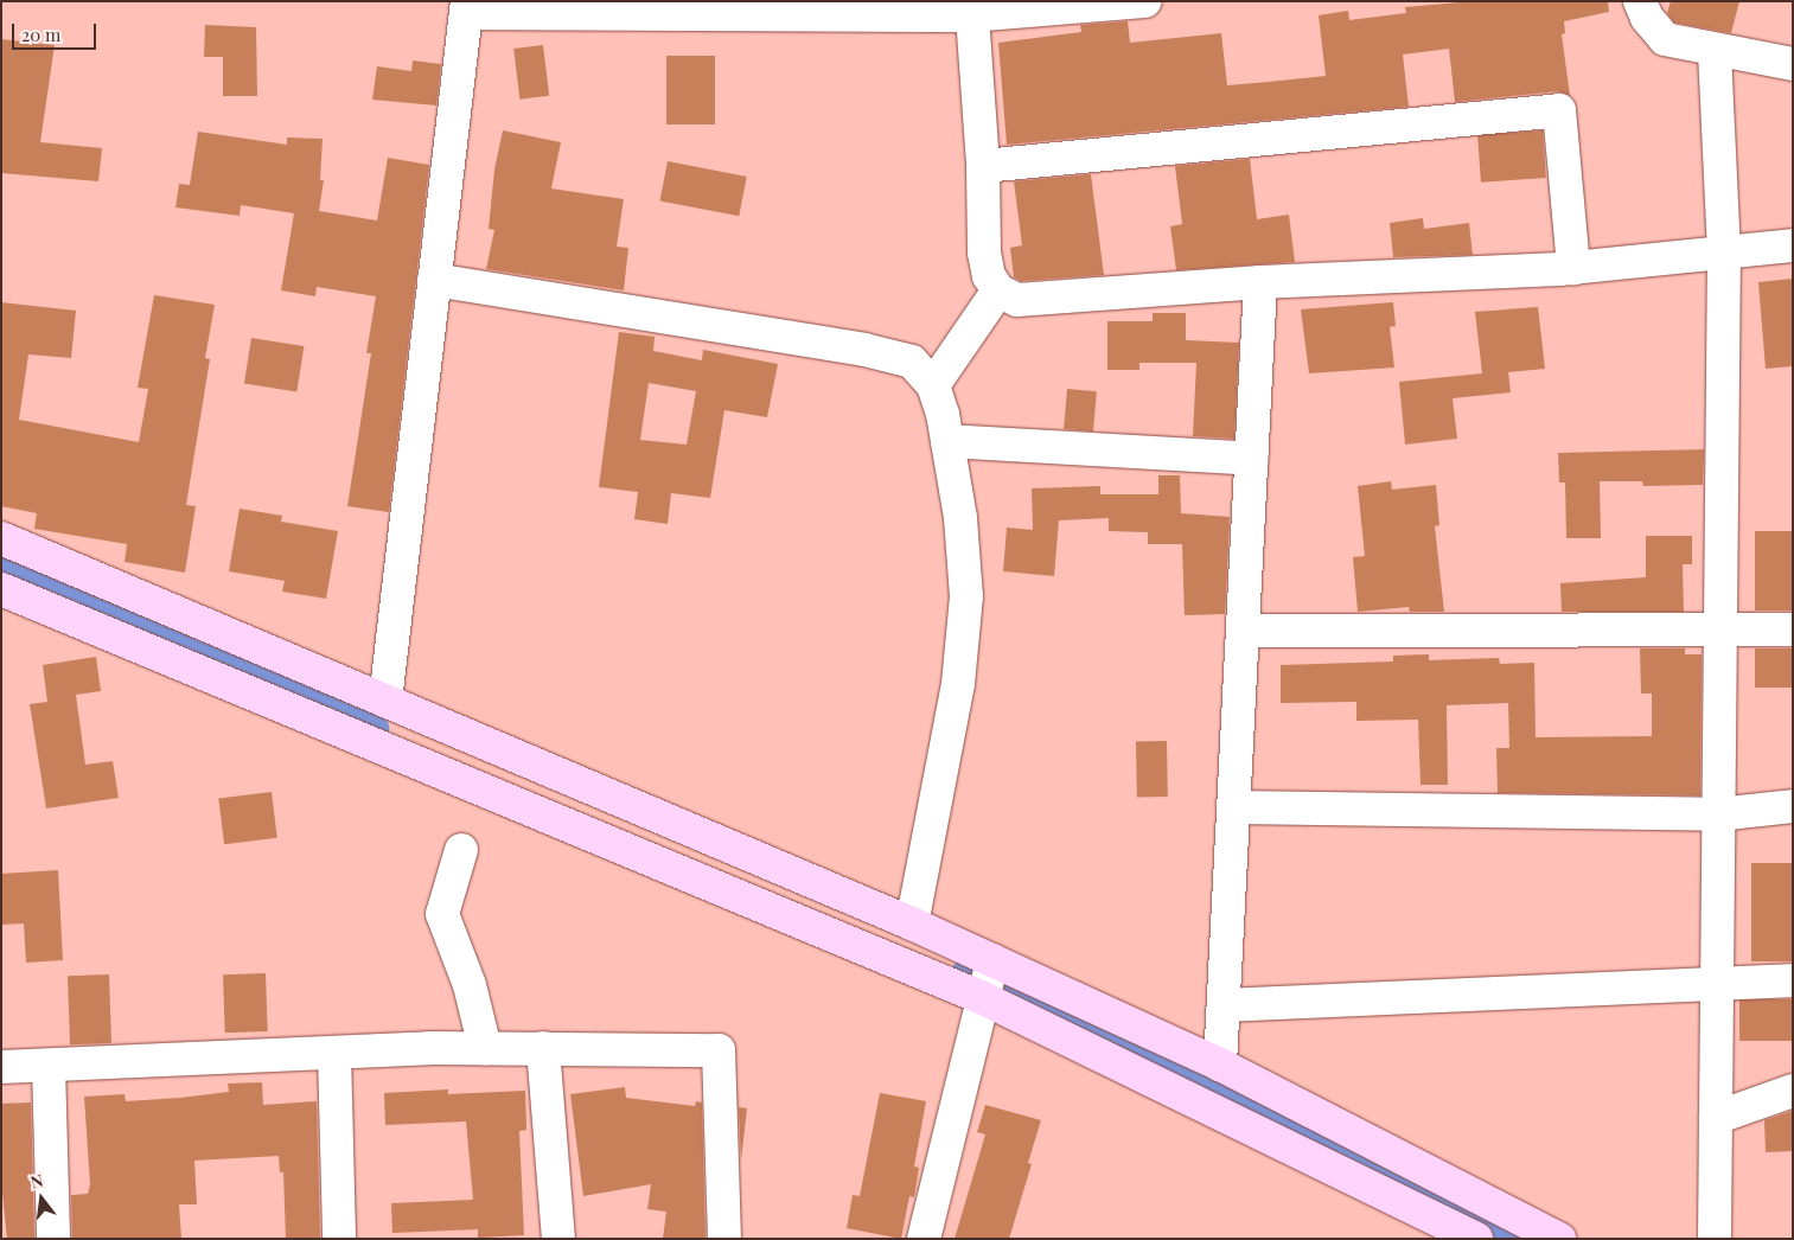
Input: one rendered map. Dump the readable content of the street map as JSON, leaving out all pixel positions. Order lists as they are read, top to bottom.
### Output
{
  "scale_bar": "20 m",
  "north": "top"
}
